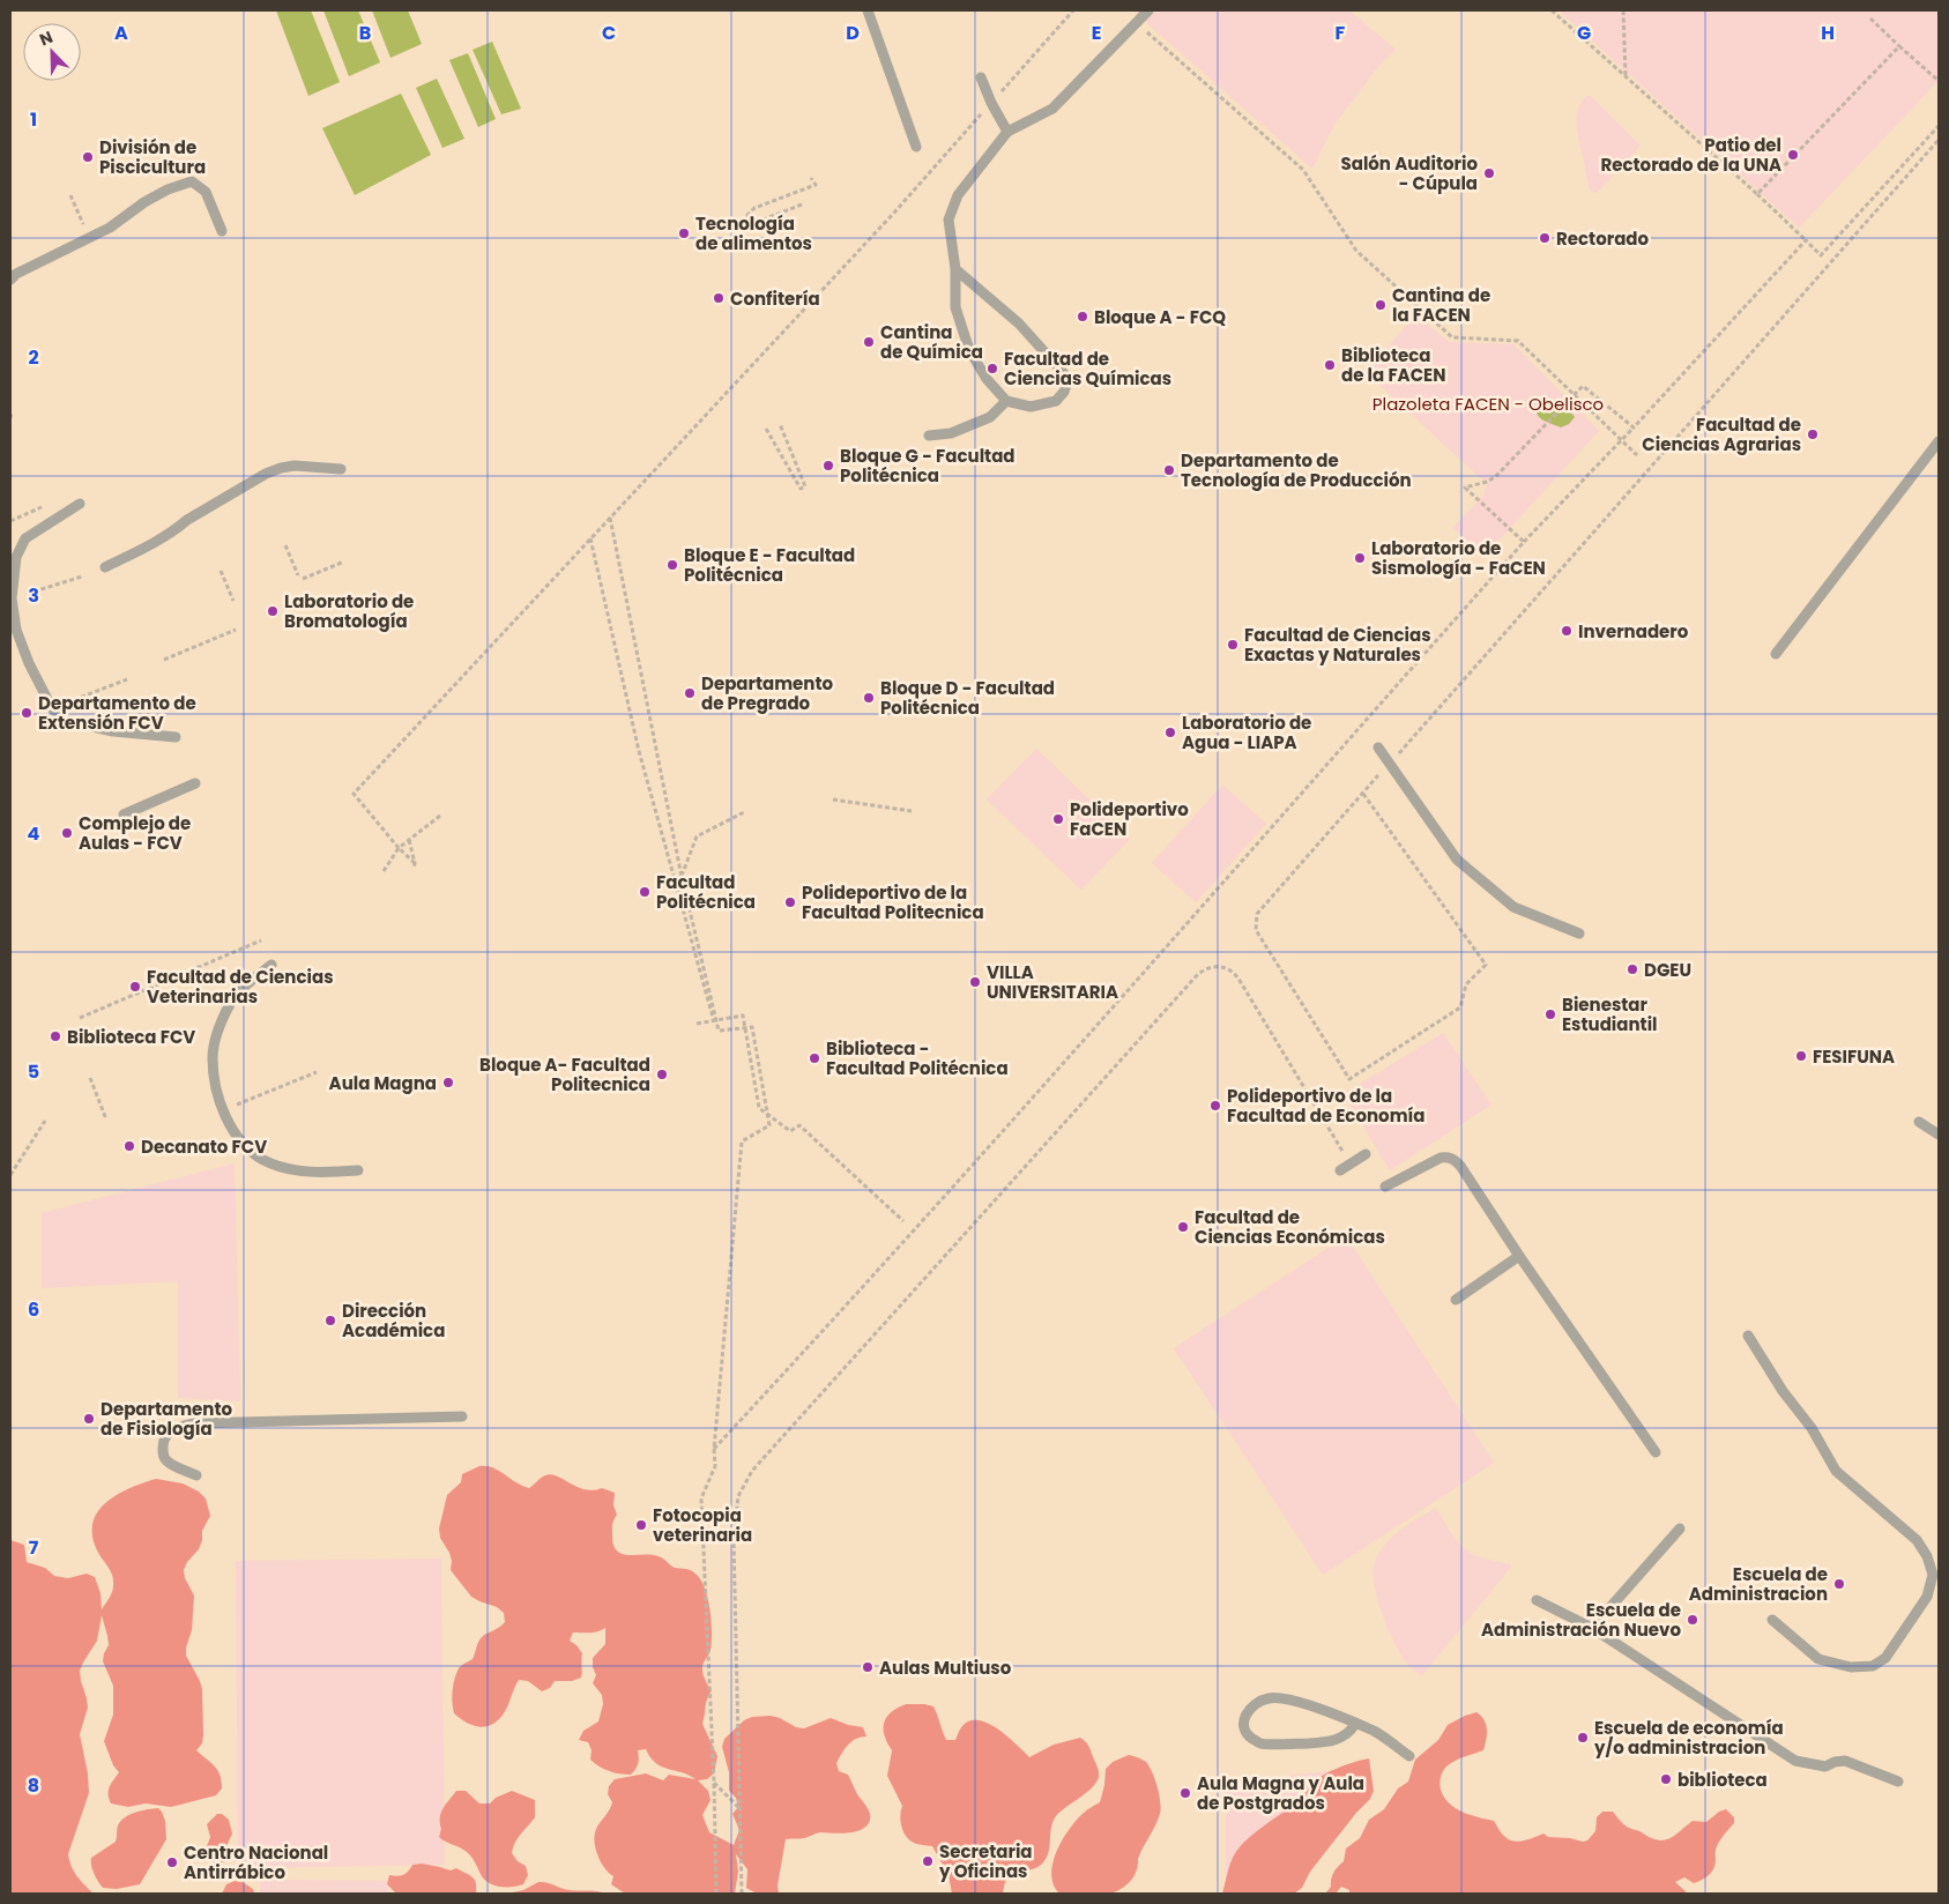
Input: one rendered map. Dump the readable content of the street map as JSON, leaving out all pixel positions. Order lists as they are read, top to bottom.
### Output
{
  "parks": ["Plazoleta FACEN - Obelisco"],
  "places": [
    "Patio del Rectorado de la UNA",
    "División de Piscicultura",
    "Salón Auditorio - Cúpula",
    "Tecnología de alimentos",
    "Rectorado",
    "Confitería",
    "Cantina de la FACEN",
    "Bloque A - FCQ",
    "Cantina de Química",
    "Biblioteca de la FACEN",
    "Facultad de Ciencias Químicas",
    "Facultad de Ciencias Agrarias",
    "Bloque G - Facultad Politécnica",
    "Departamento de Tecnología de Producción",
    "Laboratorio de Sismología - FaCEN",
    "Bloque E - Facultad Politécnica",
    "Laboratorio de Bromatología",
    "Invernadero",
    "Facultad de Ciencias Exactas y Naturales",
    "Departamento de Pregrado",
    "Bloque D - Facultad Politécnica",
    "Departamento de Extensión FCV",
    "Laboratorio de Agua - LIAPA",
    "Polideportivo FaCEN",
    "Complejo de Aulas - FCV",
    "Facultad Politécnica",
    "Polideportivo de la Facultad Politecnica",
    "DGEU",
    "VILLA UNIVERSITARIA",
    "Facultad de Ciencias Veterinarias",
    "Bienestar Estudiantil",
    "Biblioteca FCV",
    "FESIFUNA",
    "Biblioteca - Facultad Politécnica",
    "Bloque A- Facultad Politecnica",
    "Aula Magna",
    "Polideportivo de la Facultad de Economía",
    "Decanato FCV",
    "Facultad de Ciencias Económicas",
    "Dirección Académica",
    "Departamento de Fisiología",
    "Fotocopia veterinaria",
    "Escuela de Administracion",
    "Escuela de Administración Nuevo",
    "Aulas Multiuso",
    "Escuela de economía y/o administracion",
    "biblioteca",
    "Aula Magna y Aula de Postgrados",
    "Secretaria y Oficinas",
    "Centro Nacional Antirrábico"
  ],
  "north": "top left",
  "grid": {
    "columns": [
      "A",
      "B",
      "C",
      "D",
      "E",
      "F",
      "G",
      "H"
    ],
    "rows": [
      "1",
      "2",
      "3",
      "4",
      "5",
      "6",
      "7",
      "8"
    ]
  }
}
